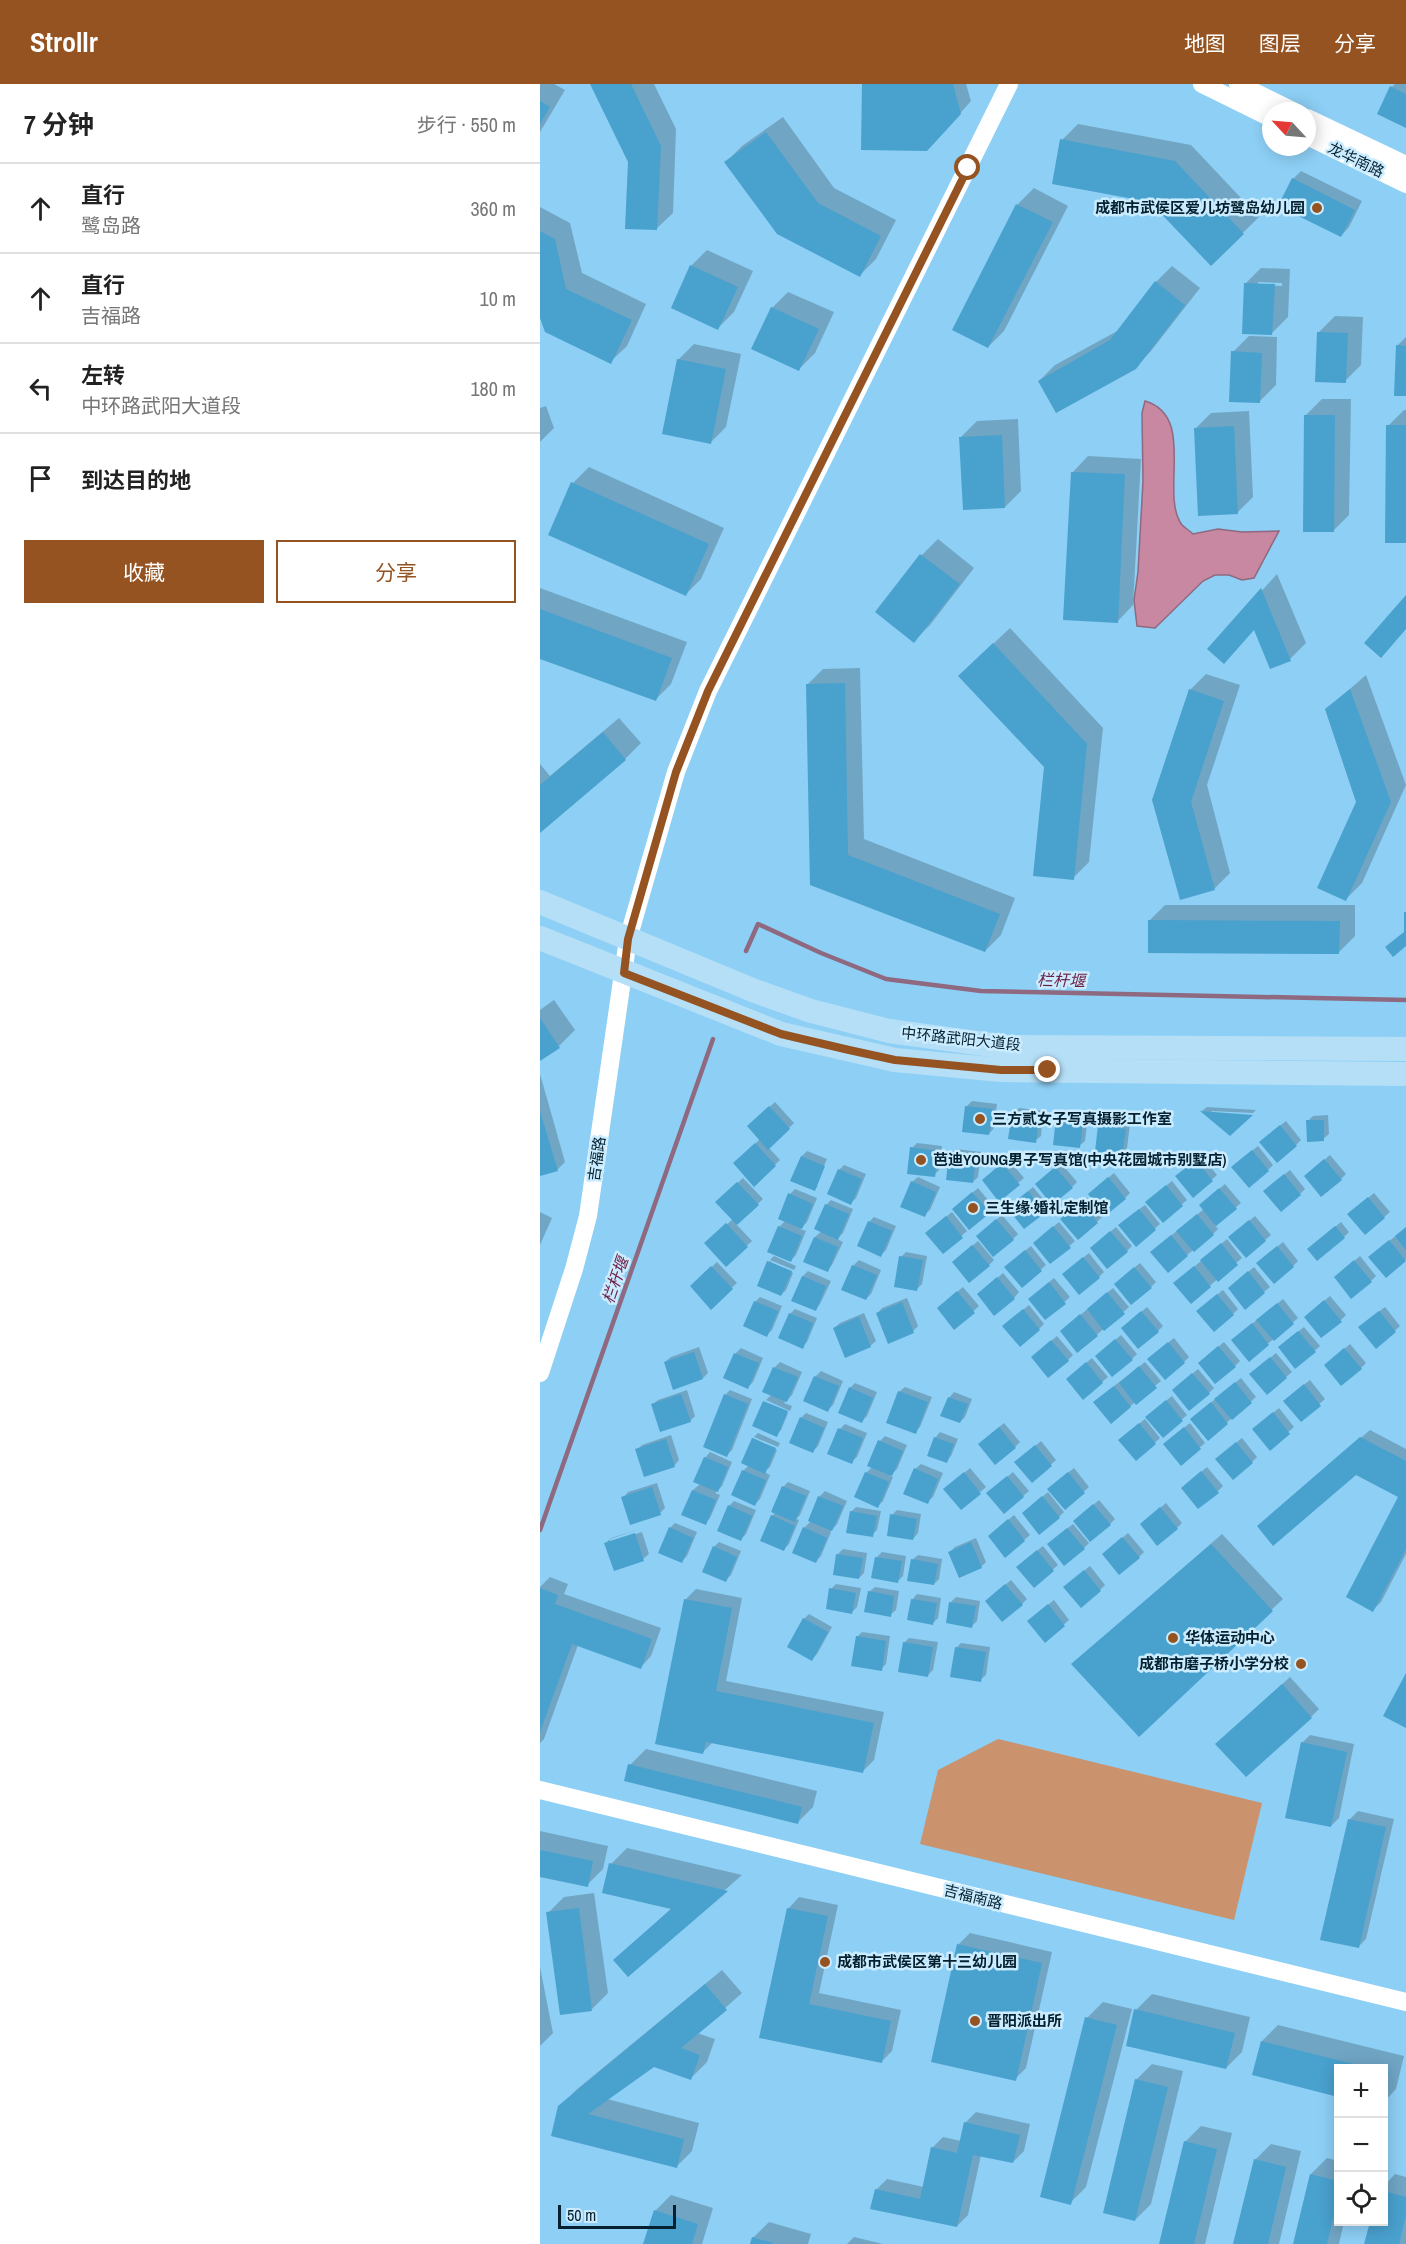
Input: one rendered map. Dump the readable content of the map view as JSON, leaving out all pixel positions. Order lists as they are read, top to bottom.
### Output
{
  "streets": {
    "main road": ["中环路武阳大道段"],
    "street": ["龙华南路", "吉福路", "吉福南路"]
  },
  "crossings": [
    ["中环路武阳大道段", "吉福路"]
  ],
  "water": ["栏杆堰"],
  "places": [
    "成都市武侯区爱儿坊鹭岛幼儿园",
    "三方贰女子写真摄影工作室",
    "芭迪YOUNG男子写真馆(中央花园城市别墅店)",
    "三生缘·婚礼定制馆",
    "华体运动中心",
    "成都市磨子桥小学分校",
    "成都市武侯区第十三幼儿园",
    "晋阳派出所"
  ],
  "scale_bar": "50 m",
  "north": "top left",
  "page": {
    "header": "Strollr",
    "nav": ["地图", "图层", "分享"],
    "heading": ["7 分钟", "步行 · 550 m"],
    "list": [
      ["直行", "鹭岛路", "360 m"],
      ["直行", "吉福路", "10 m"],
      ["左转", "中环路武阳大道段", "180 m"],
      "到达目的地"
    ],
    "buttons": ["收藏", "分享"],
    "map_buttons": ["+", "−"],
    "scale": "50 m"
  }
}
